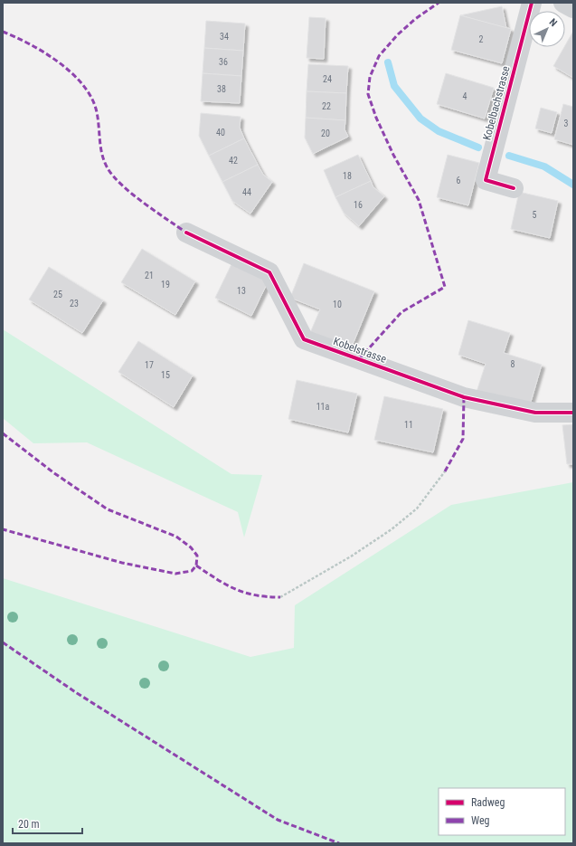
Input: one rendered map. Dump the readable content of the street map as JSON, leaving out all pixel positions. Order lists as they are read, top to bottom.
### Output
{
  "streets": {
    "street": ["Kobelbachstrasse", "Kobelstrasse"]
  },
  "house_numbers": [
    "34",
    "2",
    "36",
    "24",
    "38",
    "4",
    "22",
    "3",
    "40",
    "20",
    "42",
    "18",
    "6",
    "44",
    "16",
    "5",
    "21",
    "19",
    "13",
    "25",
    "23",
    "10",
    "8",
    "17",
    "15",
    "11a",
    "11"
  ],
  "legend": ["Radweg", "Weg"],
  "scale_bar": "20 m",
  "north": "top right"
}
